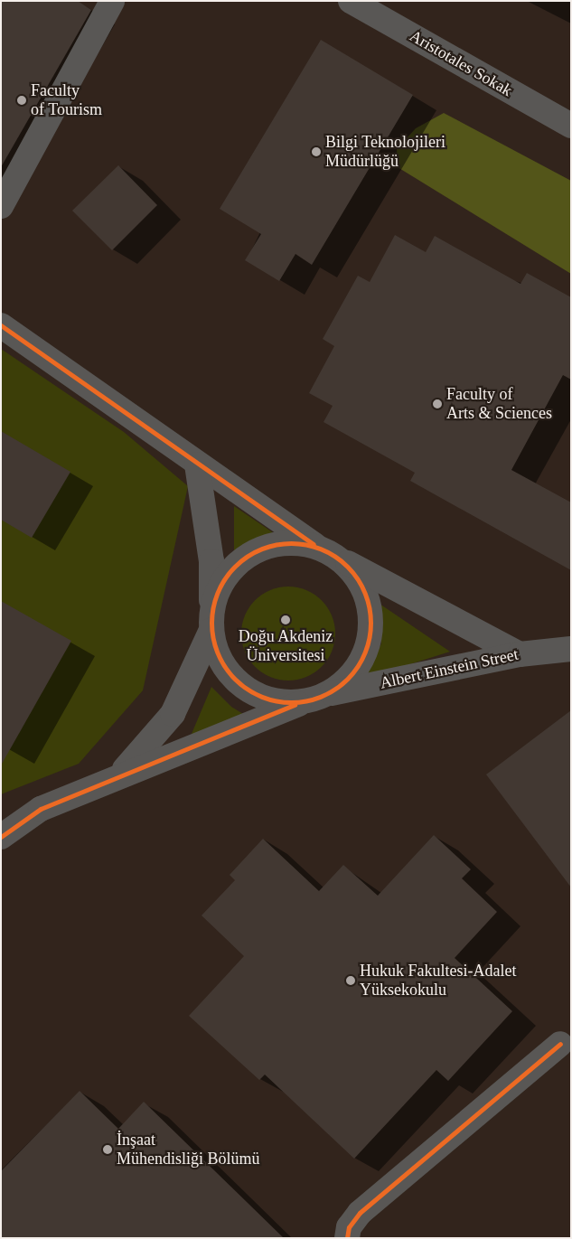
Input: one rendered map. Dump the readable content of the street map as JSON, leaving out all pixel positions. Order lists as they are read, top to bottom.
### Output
{
  "streets": {
    "street": ["Aristotales Sokak", "Albert Einstein Street"]
  },
  "places": [
    "Faculty of Tourism",
    "Bilgi Teknolojileri Müdürlüğü",
    "Faculty of Arts & Sciences",
    "Doğu Akdeniz Üniversitesi",
    "Hukuk Fakultesi-Adalet Yüksekokulu",
    "İnşaat Mühendisliği Bölümü"
  ]
}
